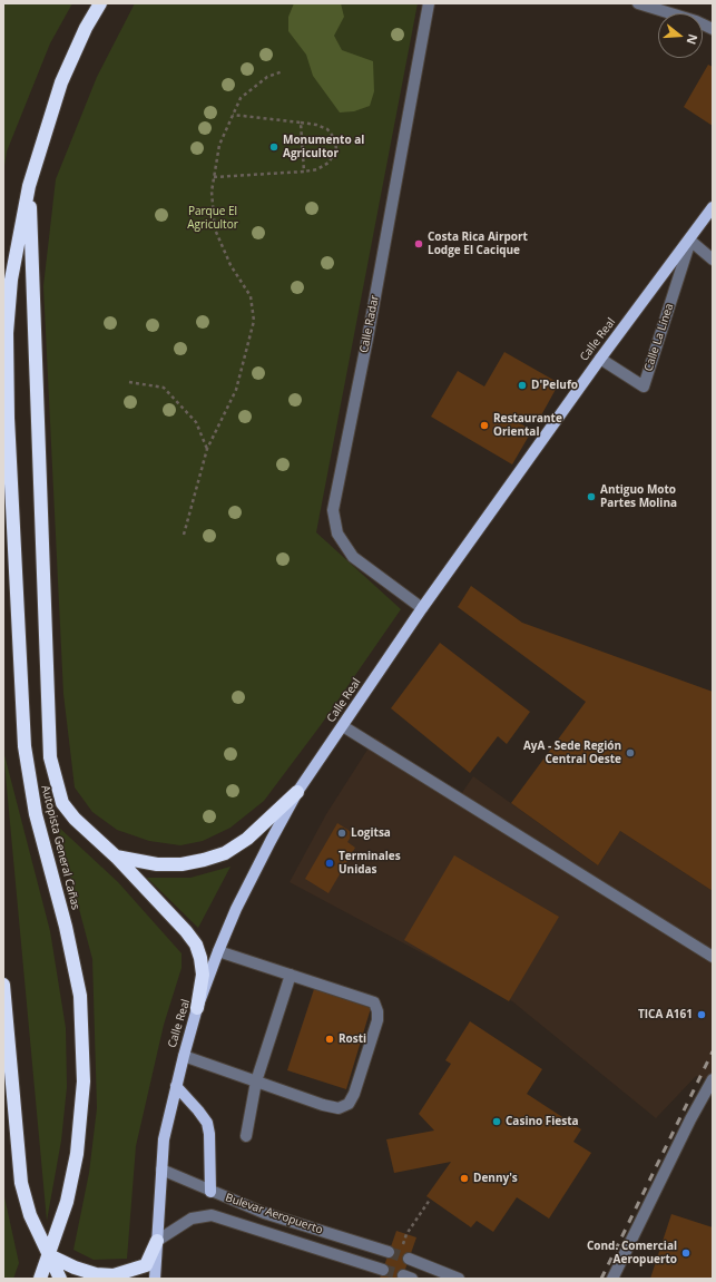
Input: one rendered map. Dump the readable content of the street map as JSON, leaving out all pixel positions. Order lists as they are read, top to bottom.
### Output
{
  "streets": {
    "highway": ["Autopista General Cañas"],
    "main road": ["Calle Real"],
    "street": ["Calle Radar", "Calle La Línea", "Bulevar Aeropuerto"]
  },
  "crossings": [
    ["Calle Radar", "Calle Real"],
    ["Calle La Línea", "Calle Real"],
    ["Calle Real", "Bulevar Aeropuerto"]
  ],
  "parks": ["Parque El Agricultor"],
  "places": [
    "Monumento al Agricultor",
    "Costa Rica Airport Lodge El Cacique",
    "D'Pelufo",
    "Restaurante Oriental",
    "Antiguo Moto Partes Molina",
    "AyA - Sede Región Central Oeste",
    "Logitsa",
    "Terminales Unidas",
    "TICA A161",
    "Rosti",
    "Casino Fiesta",
    "Denny's",
    "Cond. Comercial Aeropuerto"
  ],
  "north": "right"
}
